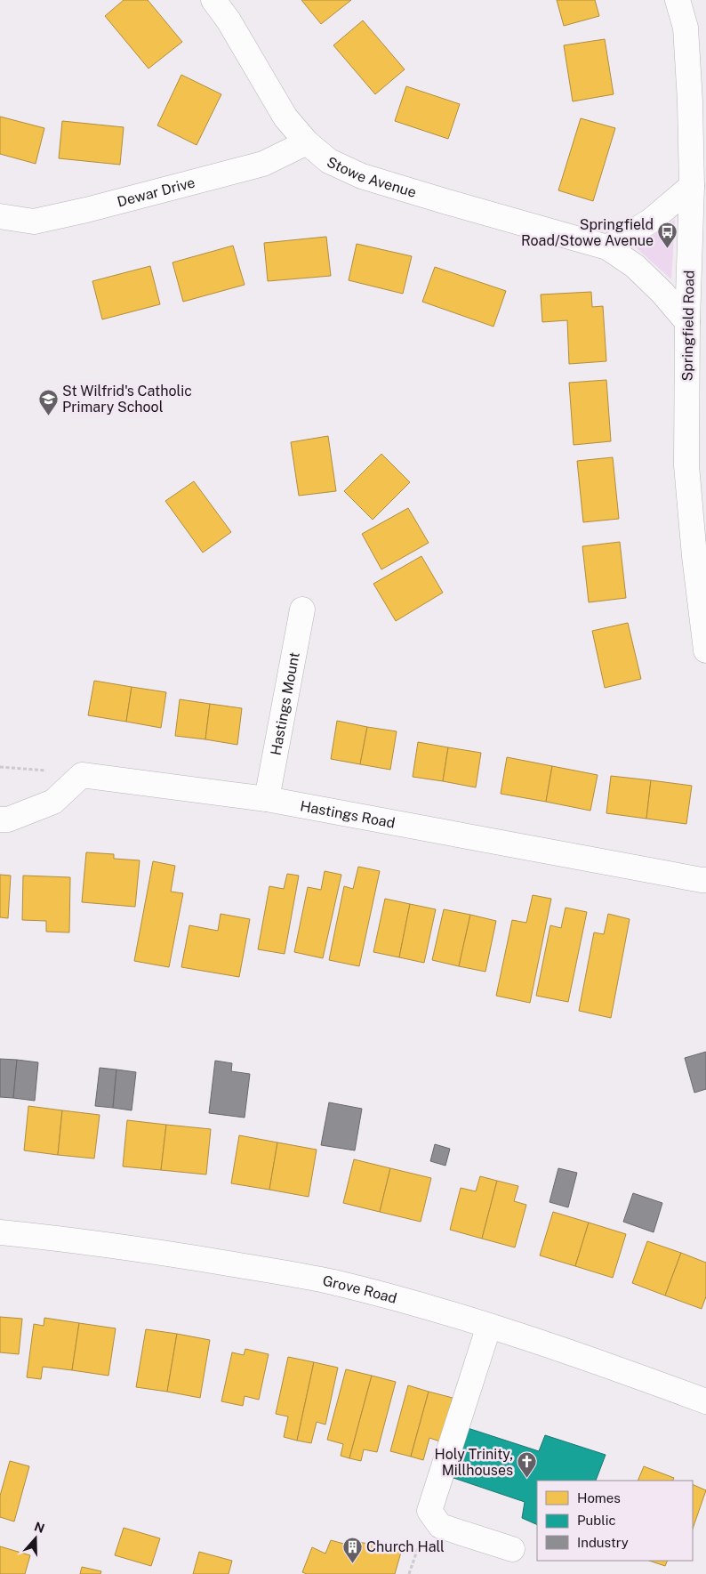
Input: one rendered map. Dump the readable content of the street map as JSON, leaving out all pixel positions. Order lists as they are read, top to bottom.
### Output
{
  "streets": {
    "street": [
      "Stowe Avenue",
      "Dewar Drive",
      "Springfield Road",
      "Hastings Mount",
      "Hastings Road",
      "Grove Road"
    ]
  },
  "crossings": [
    ["Stowe Avenue", "Dewar Drive"],
    ["Stowe Avenue", "Springfield Road"],
    ["Hastings Mount", "Hastings Road"]
  ],
  "places": {
    "bus stop": ["Springfield Road/Stowe Avenue"],
    "school or university": ["St Wilfrid's Catholic Primary School"],
    "church": ["Holy Trinity, Millhouses"],
    "building": ["Church Hall"]
  },
  "legend": ["Homes", "Public", "Industry"],
  "north": "top"
}
